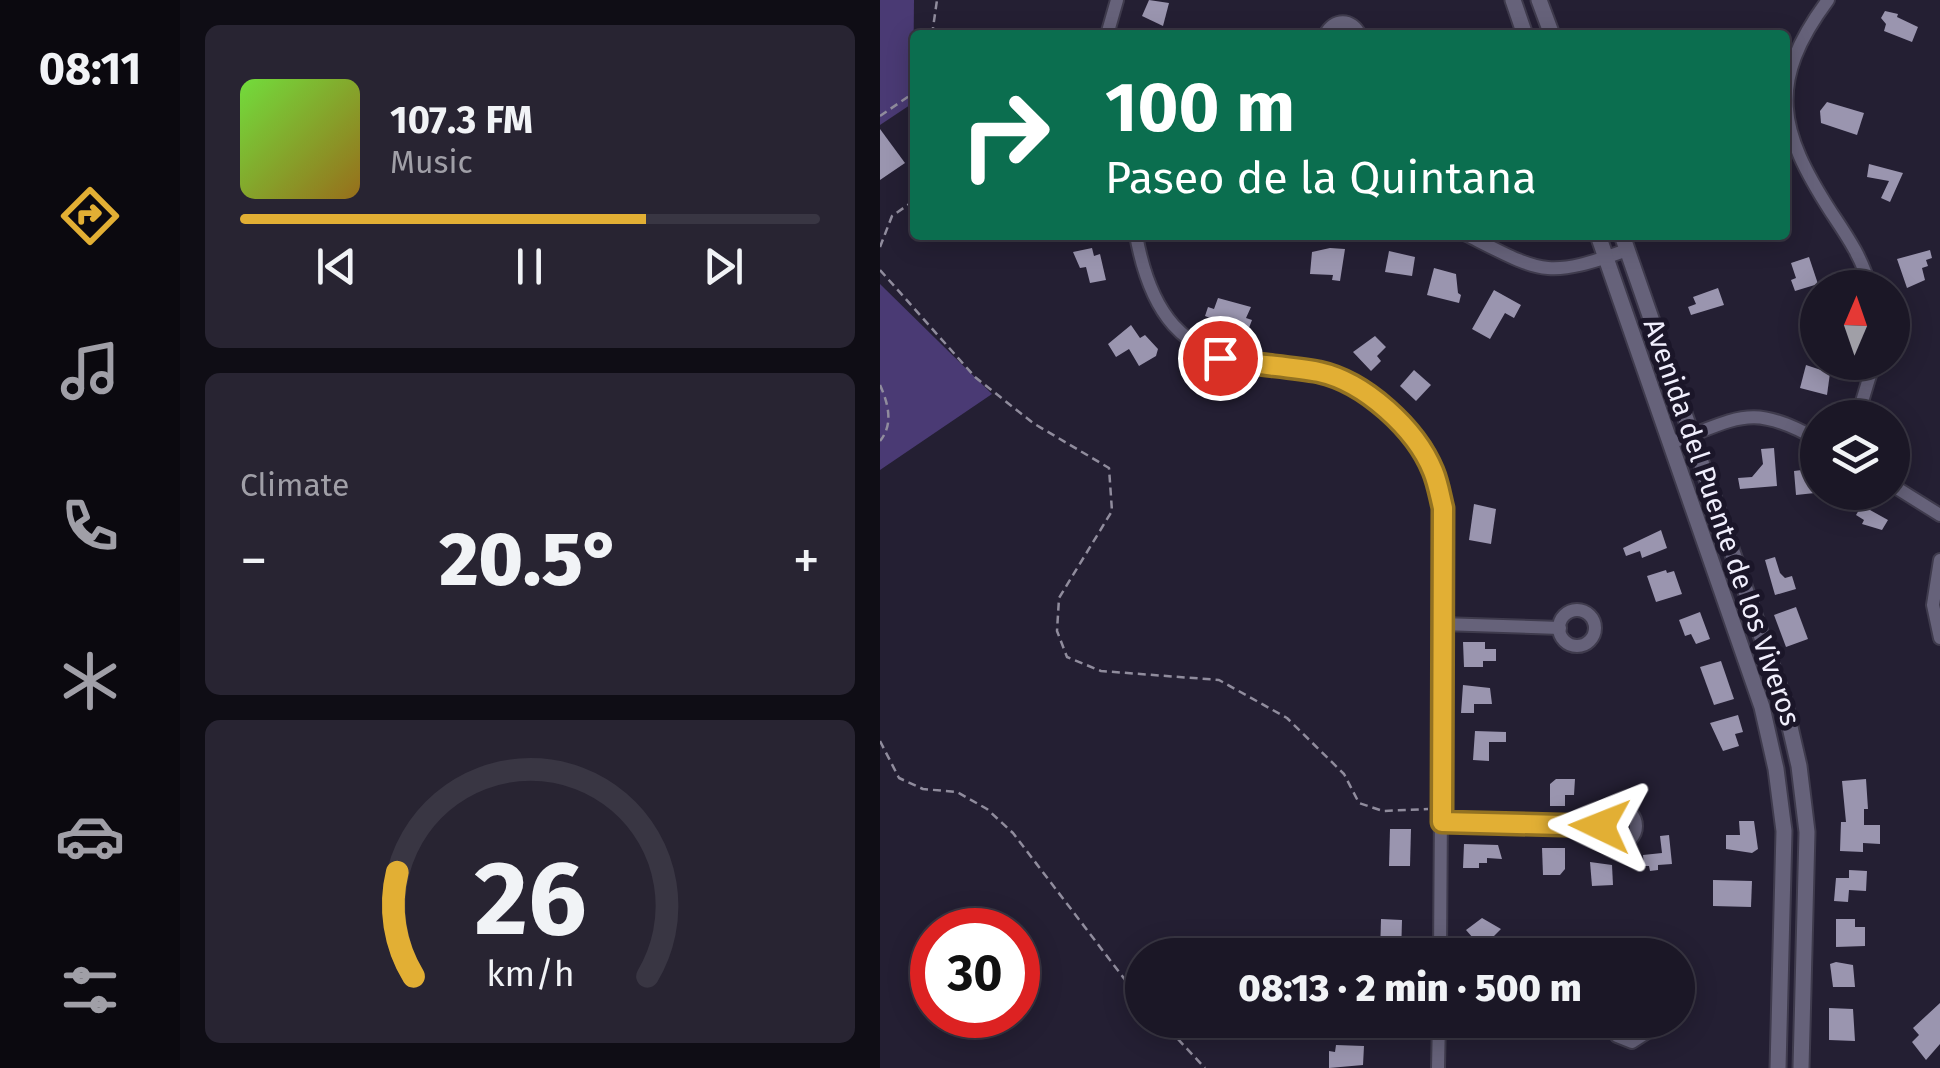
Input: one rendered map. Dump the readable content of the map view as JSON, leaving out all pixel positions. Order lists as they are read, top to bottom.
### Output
{
  "streets": {
    "street": ["Avenida del Puente de los Viveros"]
  },
  "north": "top",
  "page": {
    "tabs": "08:11",
    "turn": ["100 m", "Paseo de la Quintana"],
    "song": ["107.3 FM", "Music"],
    "tile": "Climate",
    "heat": ["−", "20.5°", "+"],
    "limit": "30",
    "trip": "08:13 · 2 min · 500 m",
    "gauge": ["26", "km/h"]
  }
}
